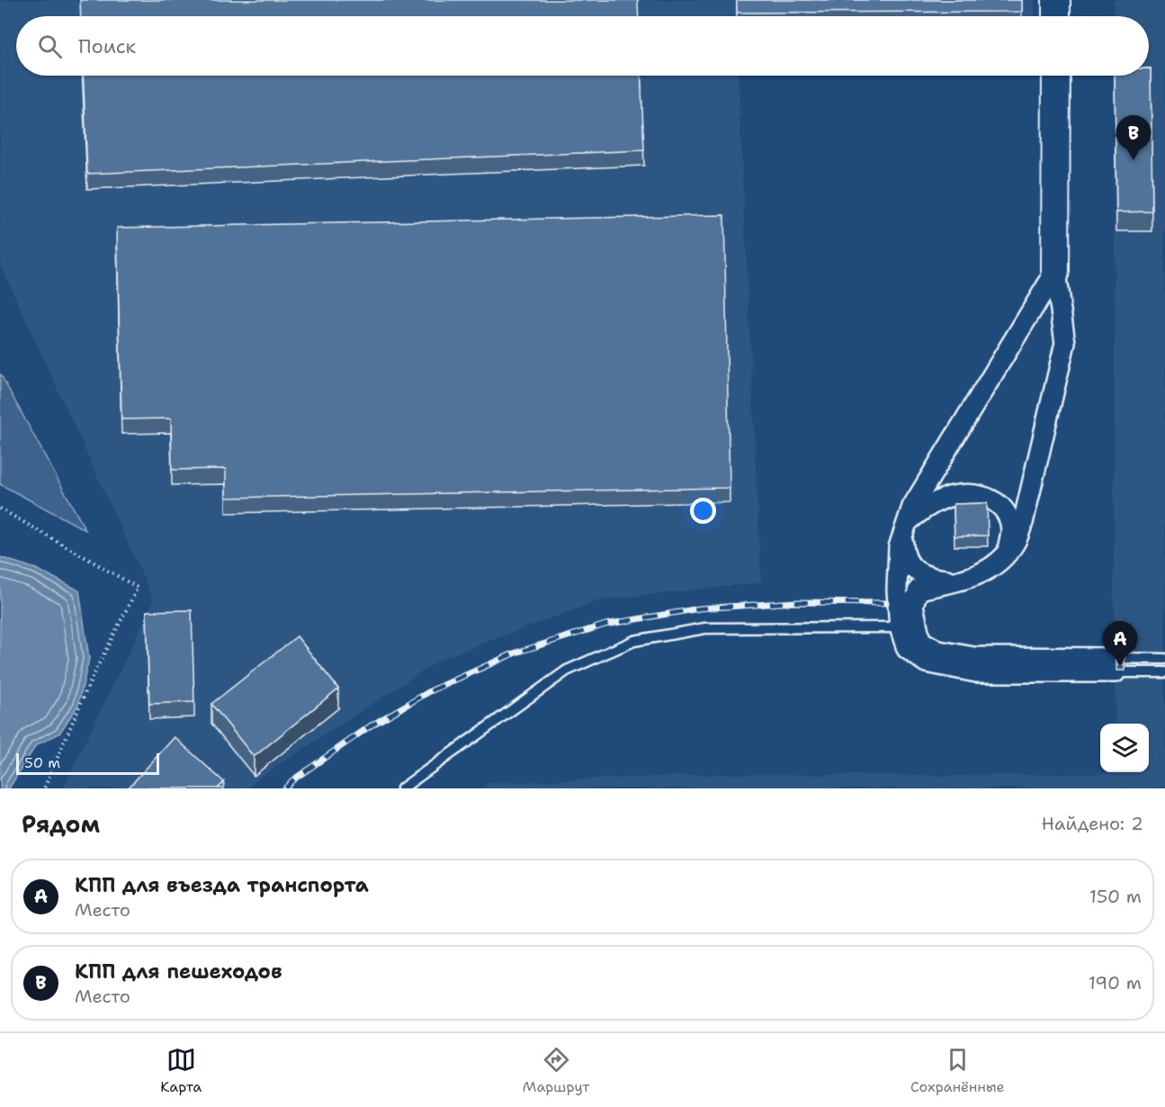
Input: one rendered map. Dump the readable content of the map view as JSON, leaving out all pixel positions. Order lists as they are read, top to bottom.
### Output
{
  "scale_bar": "50 m",
  "page": {
    "search": "Поиск",
    "pins": ["B", "A"],
    "scale": "50 m",
    "heading": ["Рядом", "Найдено: 2"],
    "list": [
      {
        "mark": "A",
        "name": "КПП для въезда транспорта",
        "note": "Место",
        "value": "150 m"
      },
      {
        "mark": "B",
        "name": "КПП для пешеходов",
        "note": "Место",
        "value": "190 m"
      }
    ],
    "nav": ["Карта", "Маршрут", "Сохранённые"]
  }
}
